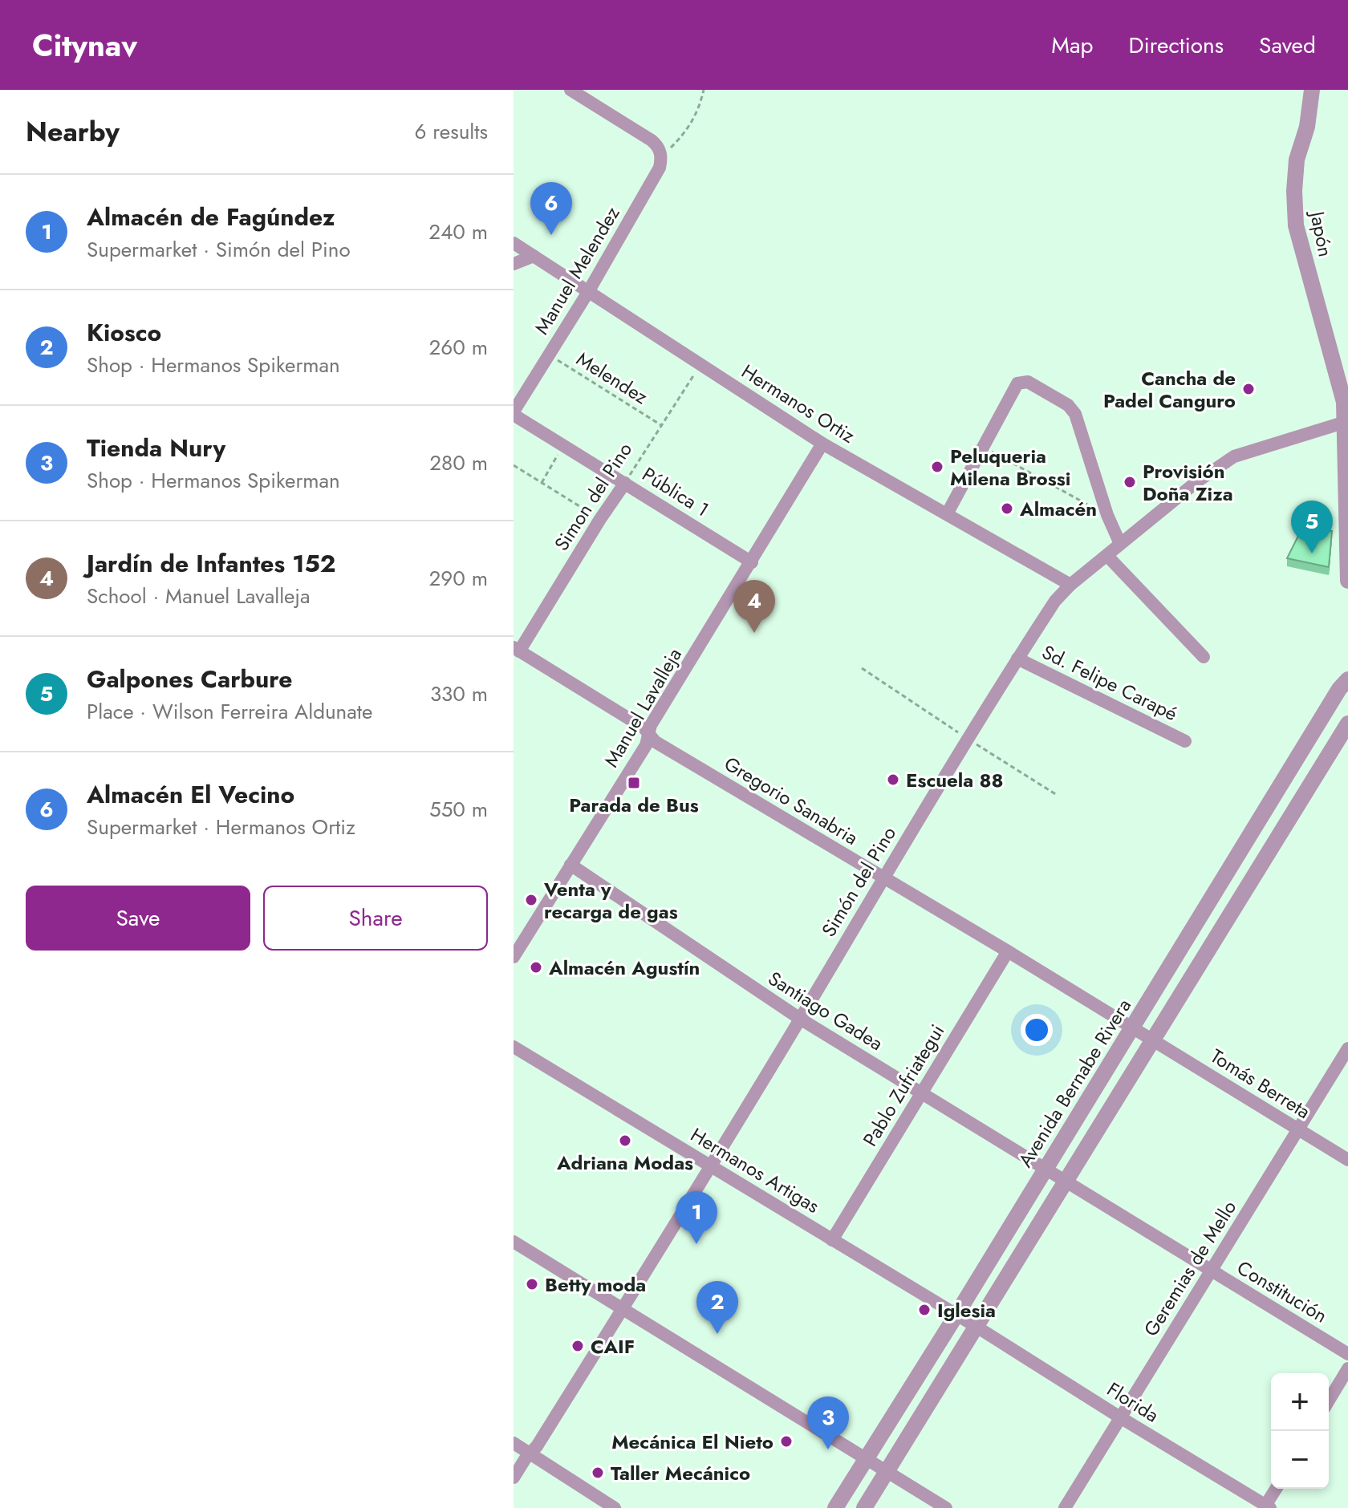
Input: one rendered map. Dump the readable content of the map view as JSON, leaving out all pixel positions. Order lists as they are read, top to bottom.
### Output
{
  "streets": {
    "street": [
      "Japón",
      "Manuel Melendez",
      "Hermanos Ortiz",
      "Pública 1",
      "Simon del Pino",
      "Sd. Felipe Carapé",
      "Manuel Lavalleja",
      "Gregorio Sanabria",
      "Simón del Pino",
      "Santiago Gadea",
      "Avenida Bernabe Rivera",
      "Tomás Berreta",
      "Pablo Zufriategui",
      "Hermanos Artigas",
      "Geremias de Mello",
      "Constitución",
      "Florida"
    ],
    "path": ["Melendez"]
  },
  "crossings": [
    ["Japón", "Simón del Pino"],
    ["Manuel Melendez", "Melendez"],
    ["Manuel Melendez", "Hermanos Ortiz"],
    ["Manuel Melendez", "Pública 1"],
    ["Melendez", "Simon del Pino"],
    ["Hermanos Ortiz", "Simon del Pino"],
    ["Hermanos Ortiz", "Manuel Lavalleja"],
    ["Hermanos Ortiz", "Simón del Pino"],
    ["Pública 1", "Simon del Pino"],
    ["Pública 1", "Manuel Lavalleja"],
    ["Simon del Pino", "Gregorio Sanabria"],
    ["Sd. Felipe Carapé", "Simón del Pino"],
    ["Manuel Lavalleja", "Gregorio Sanabria"],
    ["Manuel Lavalleja", "Santiago Gadea"],
    ["Gregorio Sanabria", "Simón del Pino"],
    ["Gregorio Sanabria", "Avenida Bernabe Rivera"],
    ["Gregorio Sanabria", "Tomás Berreta"],
    ["Gregorio Sanabria", "Pablo Zufriategui"],
    ["Simón del Pino", "Santiago Gadea"],
    ["Simón del Pino", "Hermanos Artigas"],
    ["Santiago Gadea", "Avenida Bernabe Rivera"],
    ["Santiago Gadea", "Pablo Zufriategui"],
    ["Santiago Gadea", "Constitución"],
    ["Avenida Bernabe Rivera", "Hermanos Artigas"],
    ["Tomás Berreta", "Geremias de Mello"],
    ["Pablo Zufriategui", "Hermanos Artigas"],
    ["Hermanos Artigas", "Florida"],
    ["Geremias de Mello", "Constitución"],
    ["Geremias de Mello", "Florida"]
  ],
  "places": {
    "other": [
      "Cancha de Padel Canguro",
      "Peluqueria Milena Brossi",
      "Provisión Doña Ziza",
      "Almacén",
      "Escuela 88",
      "Venta y recarga de gas",
      "Almacén Agustín",
      "Adriana Modas",
      "Betty moda",
      "Iglesia",
      "CAIF",
      "Mecánica El Nieto",
      "Taller Mecánico"
    ],
    "transit": ["Parada de Bus"]
  },
  "page": {
    "header": "Citynav",
    "nav": ["Map", "Directions", "Saved"],
    "heading": ["Nearby", "6 results"],
    "list": [
      {
        "mark": "1",
        "name": "Almacén de Fagúndez",
        "note": "Supermarket · Simón del Pino",
        "value": "240 m"
      },
      {
        "mark": "2",
        "name": "Kiosco",
        "note": "Shop · Hermanos Spikerman",
        "value": "260 m"
      },
      {
        "mark": "3",
        "name": "Tienda Nury",
        "note": "Shop · Hermanos Spikerman",
        "value": "280 m"
      },
      {
        "mark": "4",
        "name": "Jardín de Infantes 152",
        "note": "School · Manuel Lavalleja",
        "value": "290 m"
      },
      {
        "mark": "5",
        "name": "Galpones Carbure",
        "note": "Place · Wilson Ferreira Aldunate",
        "value": "330 m"
      },
      {
        "mark": "6",
        "name": "Almacén El Vecino",
        "note": "Supermarket · Hermanos Ortiz",
        "value": "550 m"
      }
    ],
    "pins": [
      "6",
      "5",
      "4",
      "1",
      "2",
      "3"
    ],
    "buttons": ["Save", "Share"],
    "map_buttons": ["+", "−"]
  }
}
